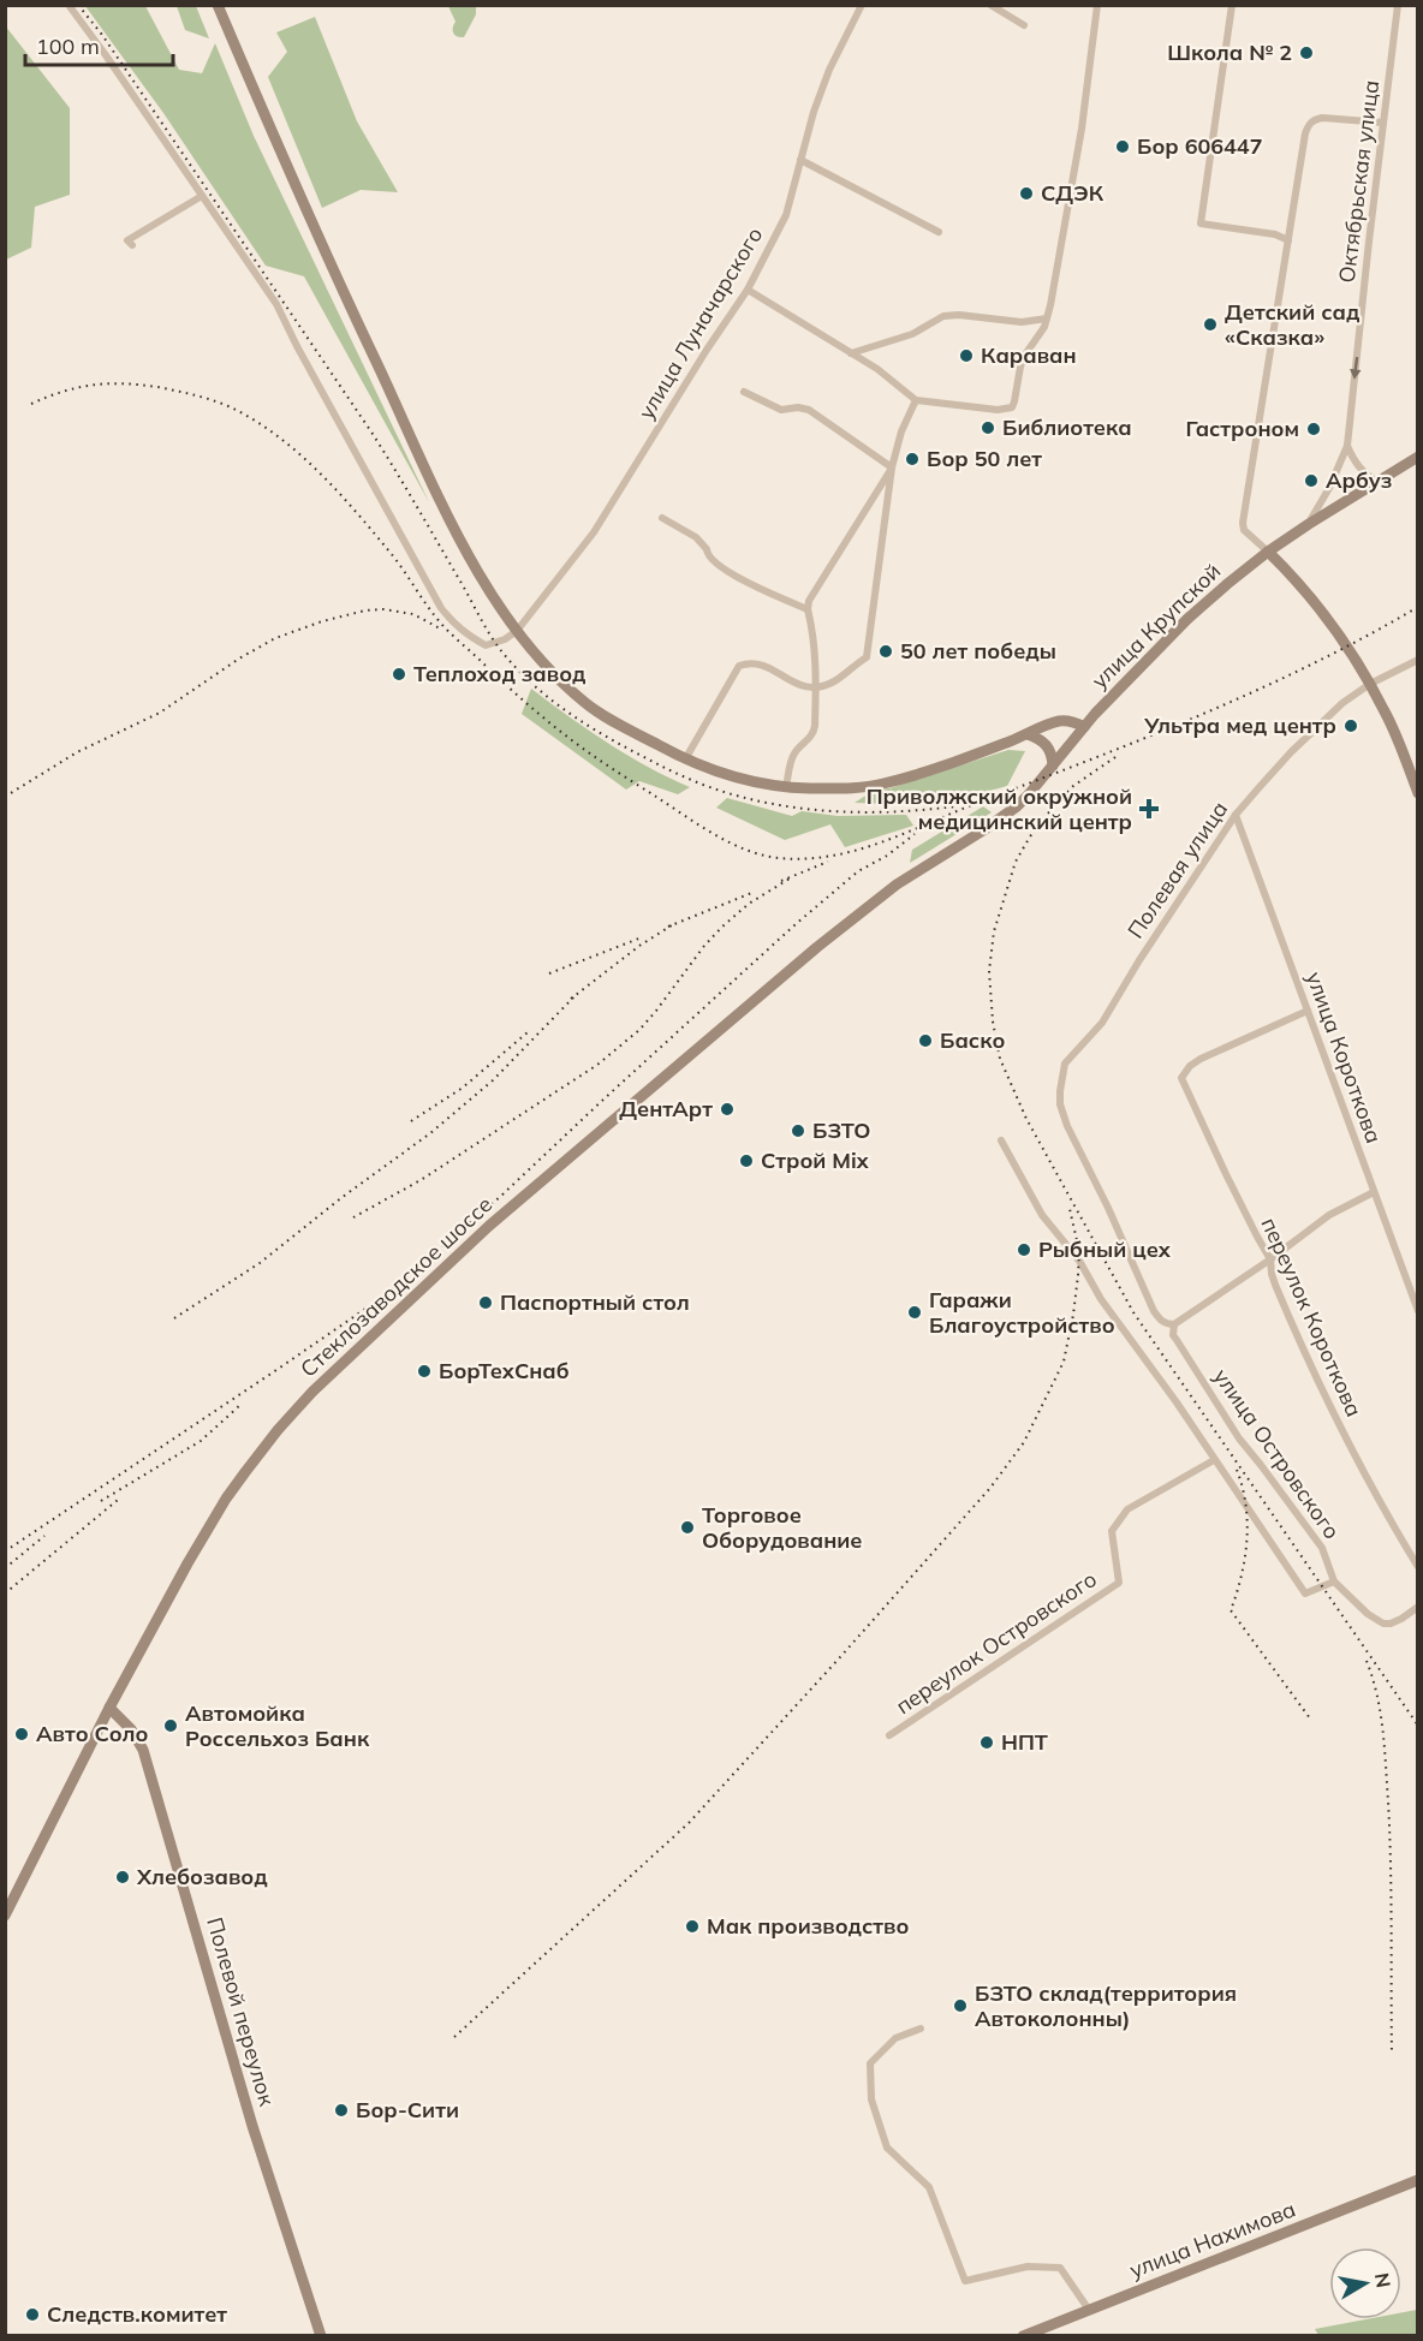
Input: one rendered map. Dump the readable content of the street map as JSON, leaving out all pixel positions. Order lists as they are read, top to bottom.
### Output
{
  "streets": {
    "main road": [
      "улица Крупской",
      "Стеклозаводское шоссе",
      "Полевой переулок",
      "улица Нахимова"
    ],
    "street": [
      "Октябрьская улица",
      "улица Луначарского",
      "Полевая улица",
      "улица Короткова",
      "переулок Короткова",
      "улица Островского",
      "переулок Островского"
    ]
  },
  "crossings": [
    ["Октябрьская улица", "улица Крупской"],
    ["улица Крупской", "Стеклозаводское шоссе"],
    ["Полевая улица", "улица Короткова"],
    ["Полевая улица", "улица Островского"],
    ["улица Короткова", "переулок Короткова"],
    ["Стеклозаводское шоссе", "Полевой переулок"]
  ],
  "one_way": ["Октябрьская улица"],
  "places": {
    "other": [
      "Школа № 2",
      "Бор 606447",
      "СДЭК",
      "Детский сад «Сказка»",
      "Караван",
      "Библиотека",
      "Гастроном",
      "Бор 50 лет",
      "Арбуз",
      "50 лет победы",
      "Теплоход завод",
      "Ультра мед центр",
      "Баско",
      "ДентАрт",
      "БЗТО",
      "Строй Mix",
      "Рыбный цех",
      "Паспортный стол",
      "Гаражи Благоустройство",
      "БорТехСнаб",
      "Торговое Оборудование",
      "Автомойка Россельхоз Банк",
      "Авто Соло",
      "НПТ",
      "Хлебозавод",
      "Мак производство",
      "БЗТО склад(территория Автоколонны)",
      "Бор-Сити",
      "Следств.комитет"
    ],
    "health": ["Приволжский окружной медицинский центр"]
  },
  "scale_bar": "100 m",
  "north": "right"
}
